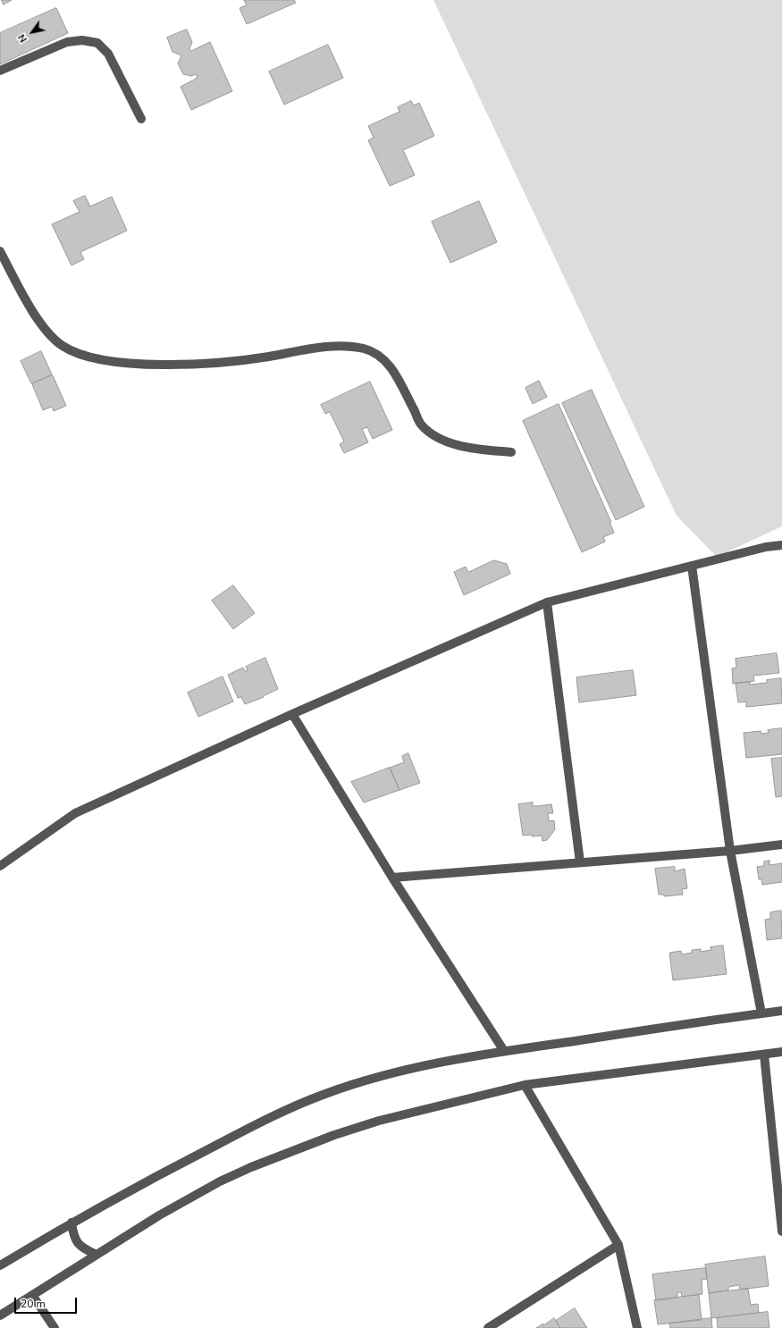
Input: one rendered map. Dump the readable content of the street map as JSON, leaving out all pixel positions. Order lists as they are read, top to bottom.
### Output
{
  "scale_bar": "20 m",
  "north": "bottom left"
}
